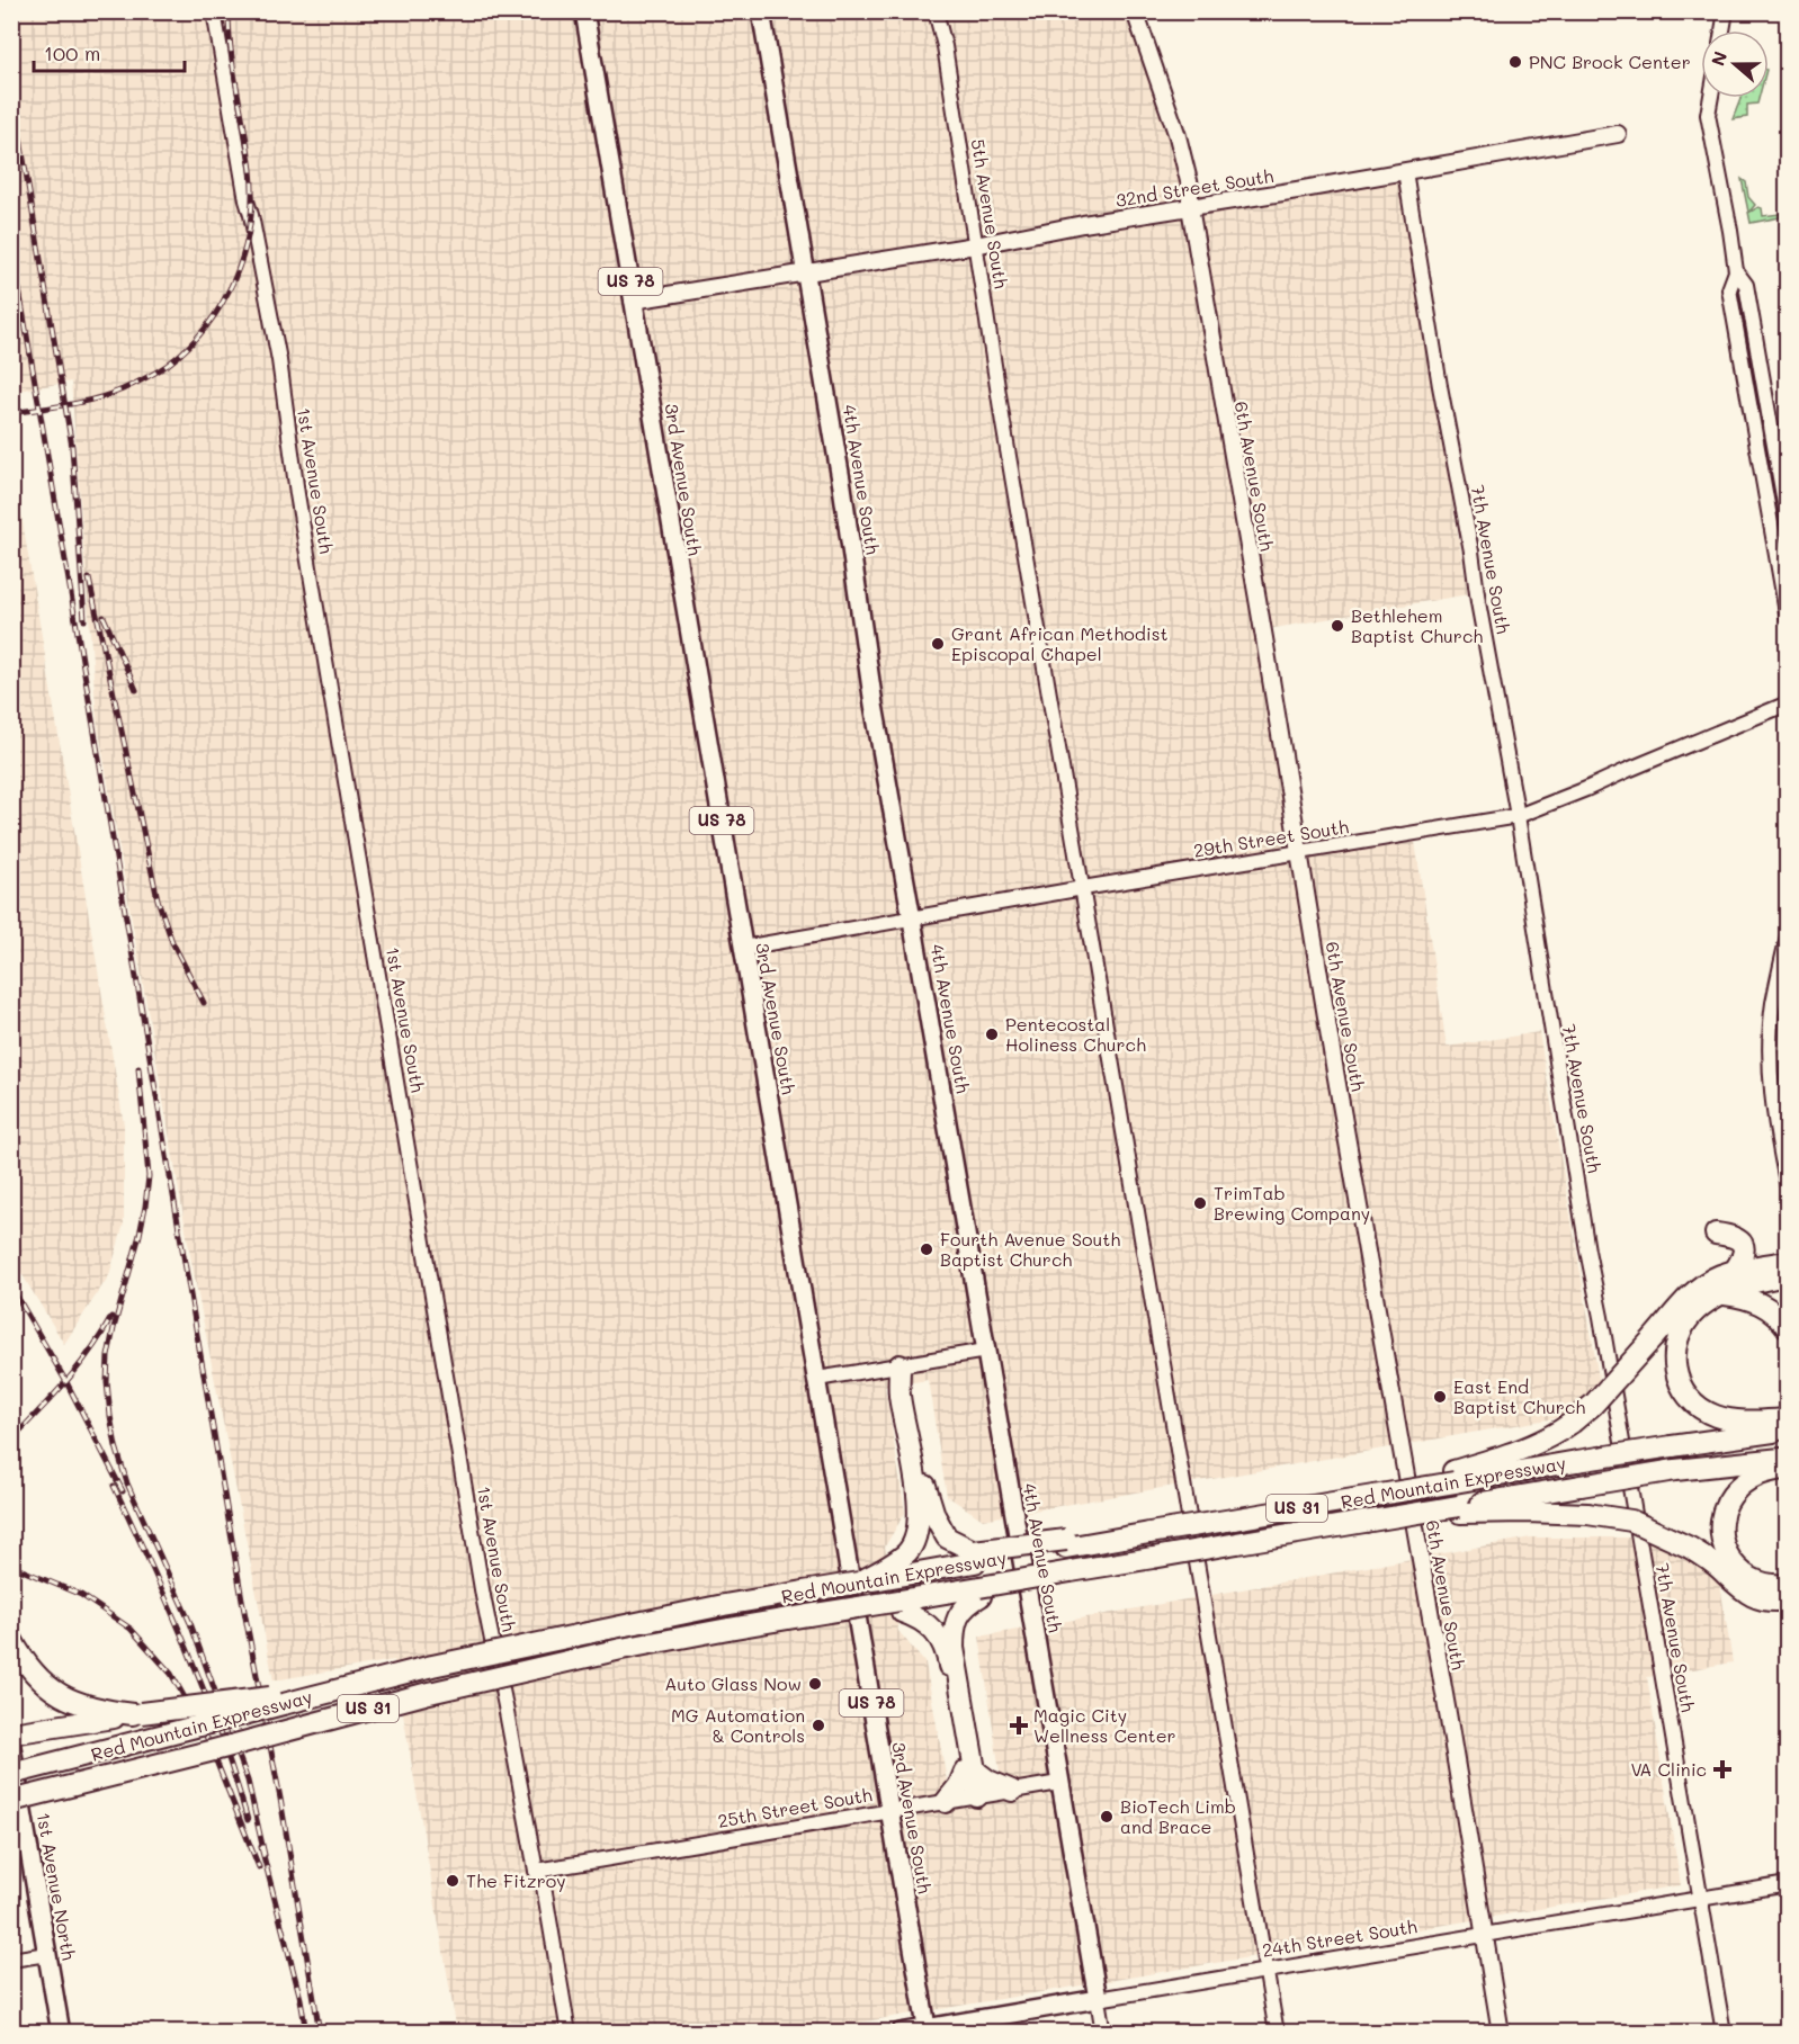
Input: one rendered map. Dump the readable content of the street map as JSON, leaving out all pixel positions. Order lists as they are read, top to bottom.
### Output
{
  "streets": {
    "highway": ["Red Mountain Expressway", "US 31"],
    "main road": [
      "32nd Street South",
      "US 78",
      "6th Avenue South",
      "3rd Avenue South",
      "4th Avenue South",
      "1st Avenue North",
      "24th Street South"
    ],
    "street": [
      "5th Avenue South",
      "1st Avenue South",
      "7th Avenue South",
      "29th Street South",
      "25th Street South"
    ]
  },
  "crossings": [
    ["32nd Street South", "5th Avenue South"],
    ["32nd Street South", "6th Avenue South"],
    ["32nd Street South", "3rd Avenue South"],
    ["32nd Street South", "4th Avenue South"],
    ["32nd Street South", "7th Avenue South"],
    ["5th Avenue South", "29th Street South"],
    ["5th Avenue South", "24th Street South"],
    ["6th Avenue South", "29th Street South"],
    ["6th Avenue South", "24th Street South"],
    ["3rd Avenue South", "29th Street South"],
    ["3rd Avenue South", "25th Street South"],
    ["3rd Avenue South", "24th Street South"],
    ["4th Avenue South", "29th Street South"],
    ["4th Avenue South", "25th Street South"],
    ["4th Avenue South", "24th Street South"],
    ["1st Avenue South", "25th Street South"],
    ["7th Avenue South", "29th Street South"],
    ["7th Avenue South", "24th Street South"]
  ],
  "places": {
    "other": [
      "PNC Brock Center",
      "Bethlehem Baptist Church",
      "Grant African Methodist Episcopal Chapel",
      "Pentecostal Holiness Church",
      "TrimTab Brewing Company",
      "Fourth Avenue South Baptist Church",
      "East End Baptist Church",
      "Auto Glass Now",
      "MG Automation & Controls",
      "BioTech Limb and Brace",
      "The Fitzroy"
    ],
    "health": ["Magic City Wellness Center", "VA Clinic"]
  },
  "scale_bar": "100 m",
  "north": "left"
}
